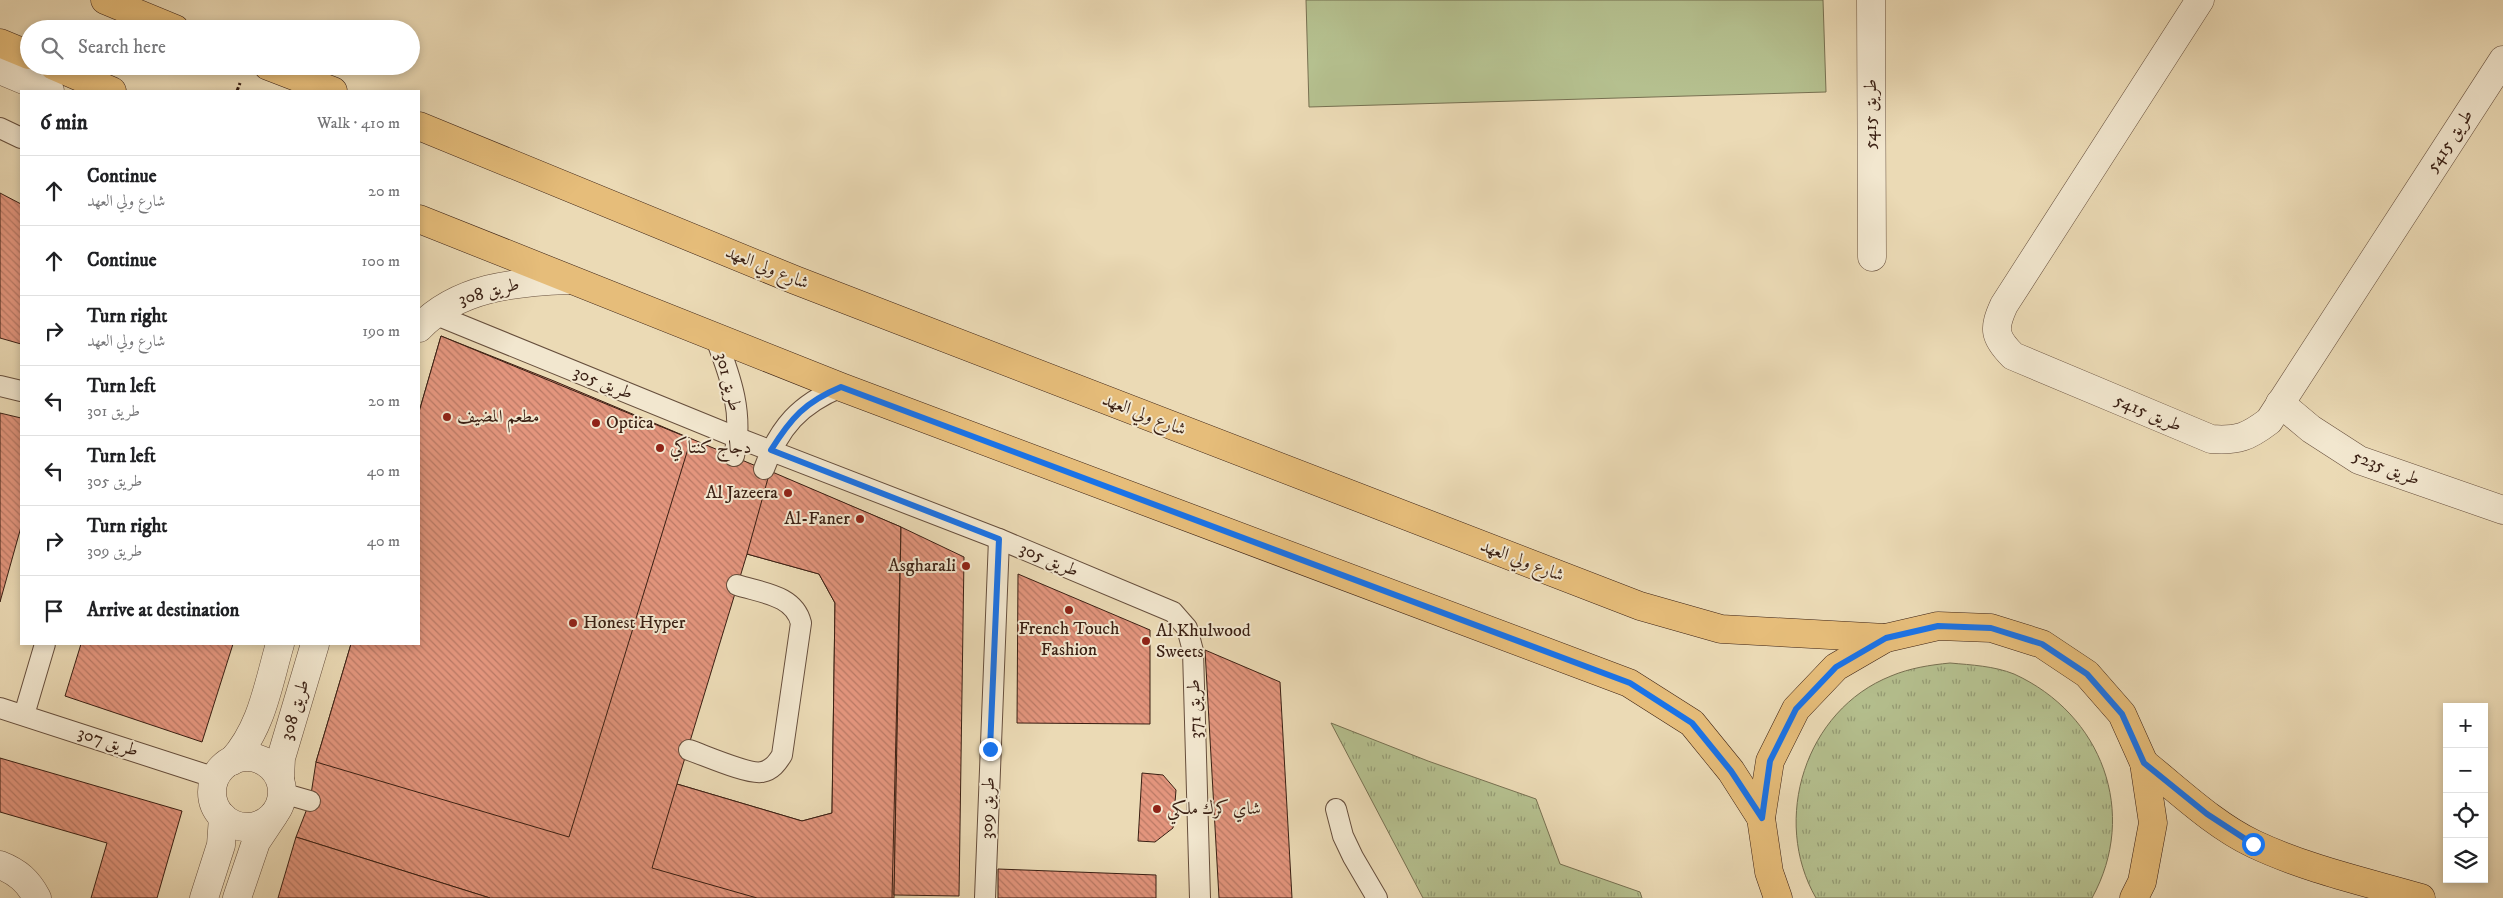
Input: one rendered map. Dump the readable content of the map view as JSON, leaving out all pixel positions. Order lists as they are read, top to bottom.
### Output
{
  "streets": {
    "main road": ["شارع ولي العهد"],
    "street": ["طريق 5415", "طريق 308", "طريق 5235"],
    "lane": [
      "طريق 301",
      "طريق 305",
      "طريق 371",
      "طريق 307",
      "طريق 309"
    ]
  },
  "crossings": [
    ["طريق 5415", "طريق 5235"],
    ["طريق 308", "طريق 305"],
    ["طريق 308", "طريق 307"],
    ["طريق 301", "طريق 305"],
    ["طريق 305", "طريق 371"],
    ["طريق 305", "طريق 309"]
  ],
  "places": [
    "مطعم المضيف",
    "Optica",
    "دجاج كنتاكي",
    "Al Jazeera",
    "Al-Faner",
    "Asgharali",
    "French Touch Fashion",
    "Honest Hyper",
    "Al Khulwood Sweets",
    "شاي كرك ملكي"
  ],
  "page": {
    "search": "Search here",
    "heading": ["6 min", "Walk · 410 m"],
    "list": [
      ["Continue", "شارع ولي العهد", "20 m"],
      ["Continue", "100 m"],
      ["Turn right", "شارع ولي العهد", "190 m"],
      ["Turn left", "طريق 301", "20 m"],
      ["Turn left", "طريق 305", "40 m"],
      ["Turn right", "طريق 309", "40 m"],
      "Arrive at destination"
    ],
    "map_buttons": ["+", "−"]
  }
}
